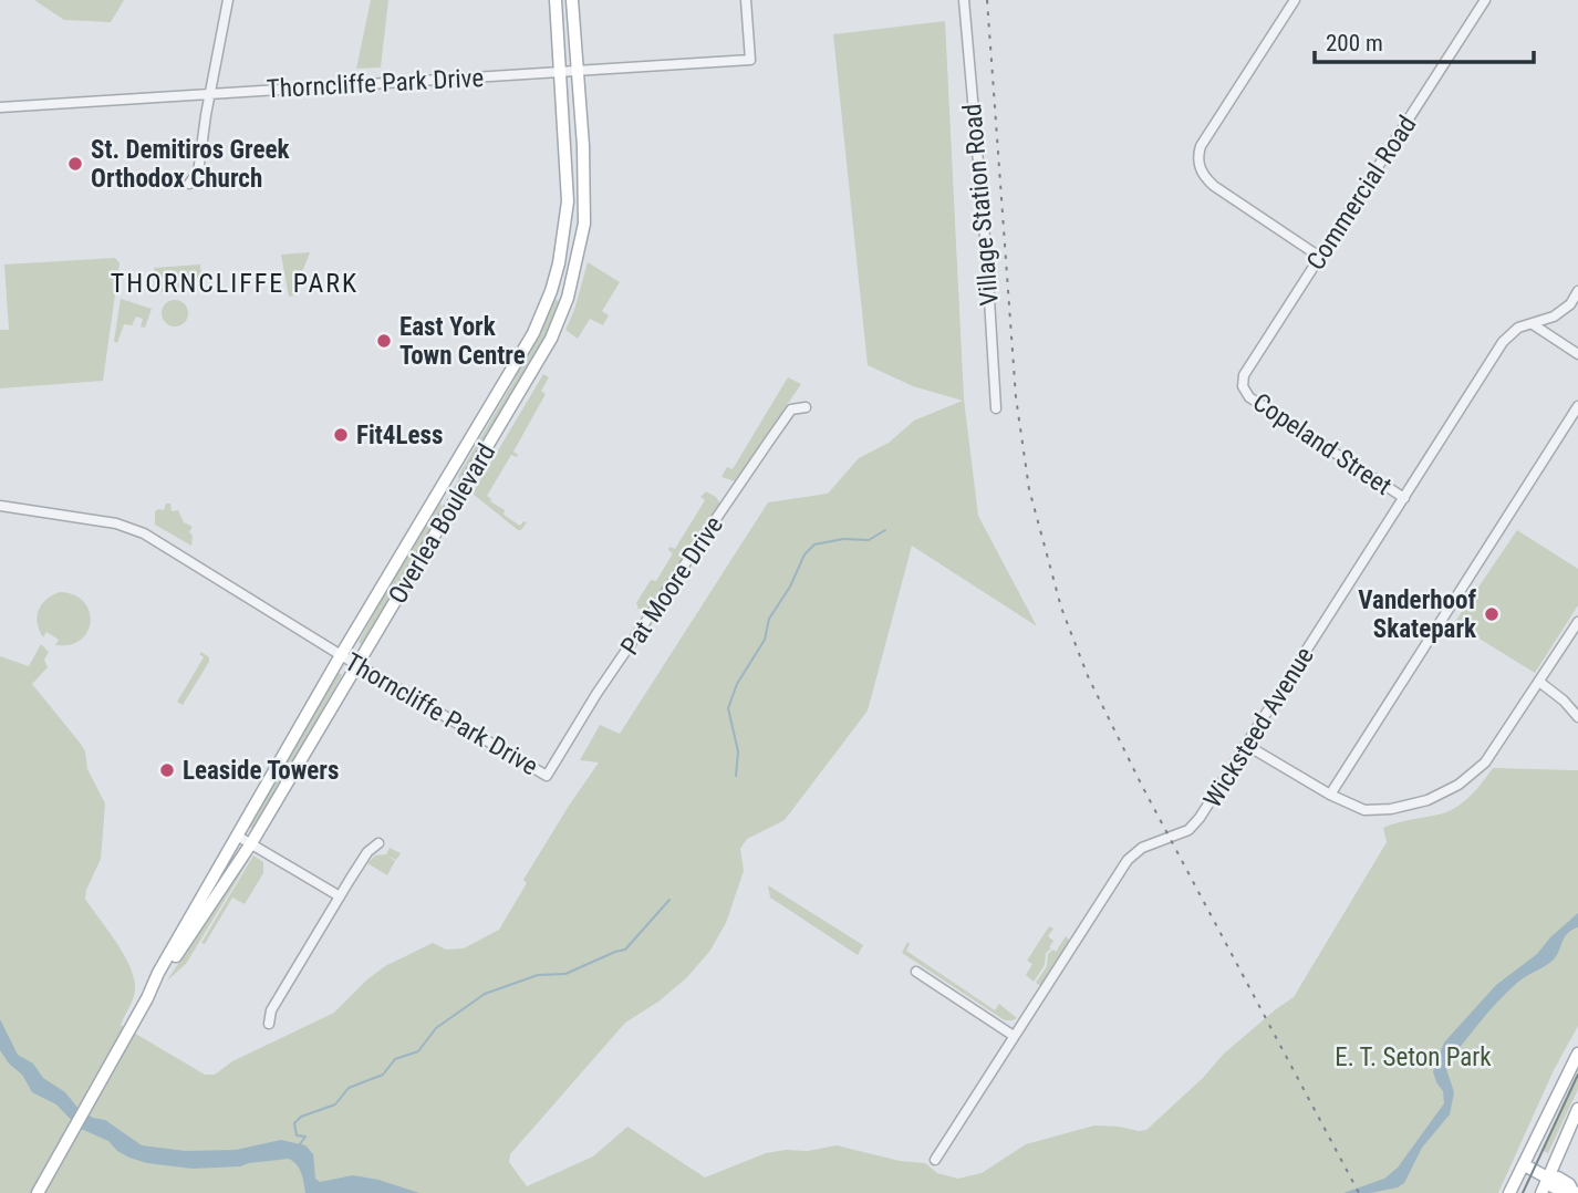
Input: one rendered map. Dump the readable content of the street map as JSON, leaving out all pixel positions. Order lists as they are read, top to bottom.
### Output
{
  "streets": {
    "main road": ["Overlea Boulevard"],
    "street": [
      "Thorncliffe Park Drive",
      "Commercial Road",
      "Village Station Road",
      "Copeland Street",
      "Pat Moore Drive",
      "Wicksteed Avenue"
    ]
  },
  "crossings": [
    ["Thorncliffe Park Drive", "Overlea Boulevard"],
    ["Thorncliffe Park Drive", "Pat Moore Drive"],
    ["Commercial Road", "Copeland Street"],
    ["Copeland Street", "Wicksteed Avenue"]
  ],
  "districts": ["THORNCLIFFE PARK"],
  "parks": ["E. T. Seton Park"],
  "places": [
    "St. Demitiros Greek Orthodox Church",
    "East York Town Centre",
    "Fit4Less",
    "Vanderhoof Skatepark",
    "Leaside Towers"
  ],
  "scale_bar": "200 m"
}
